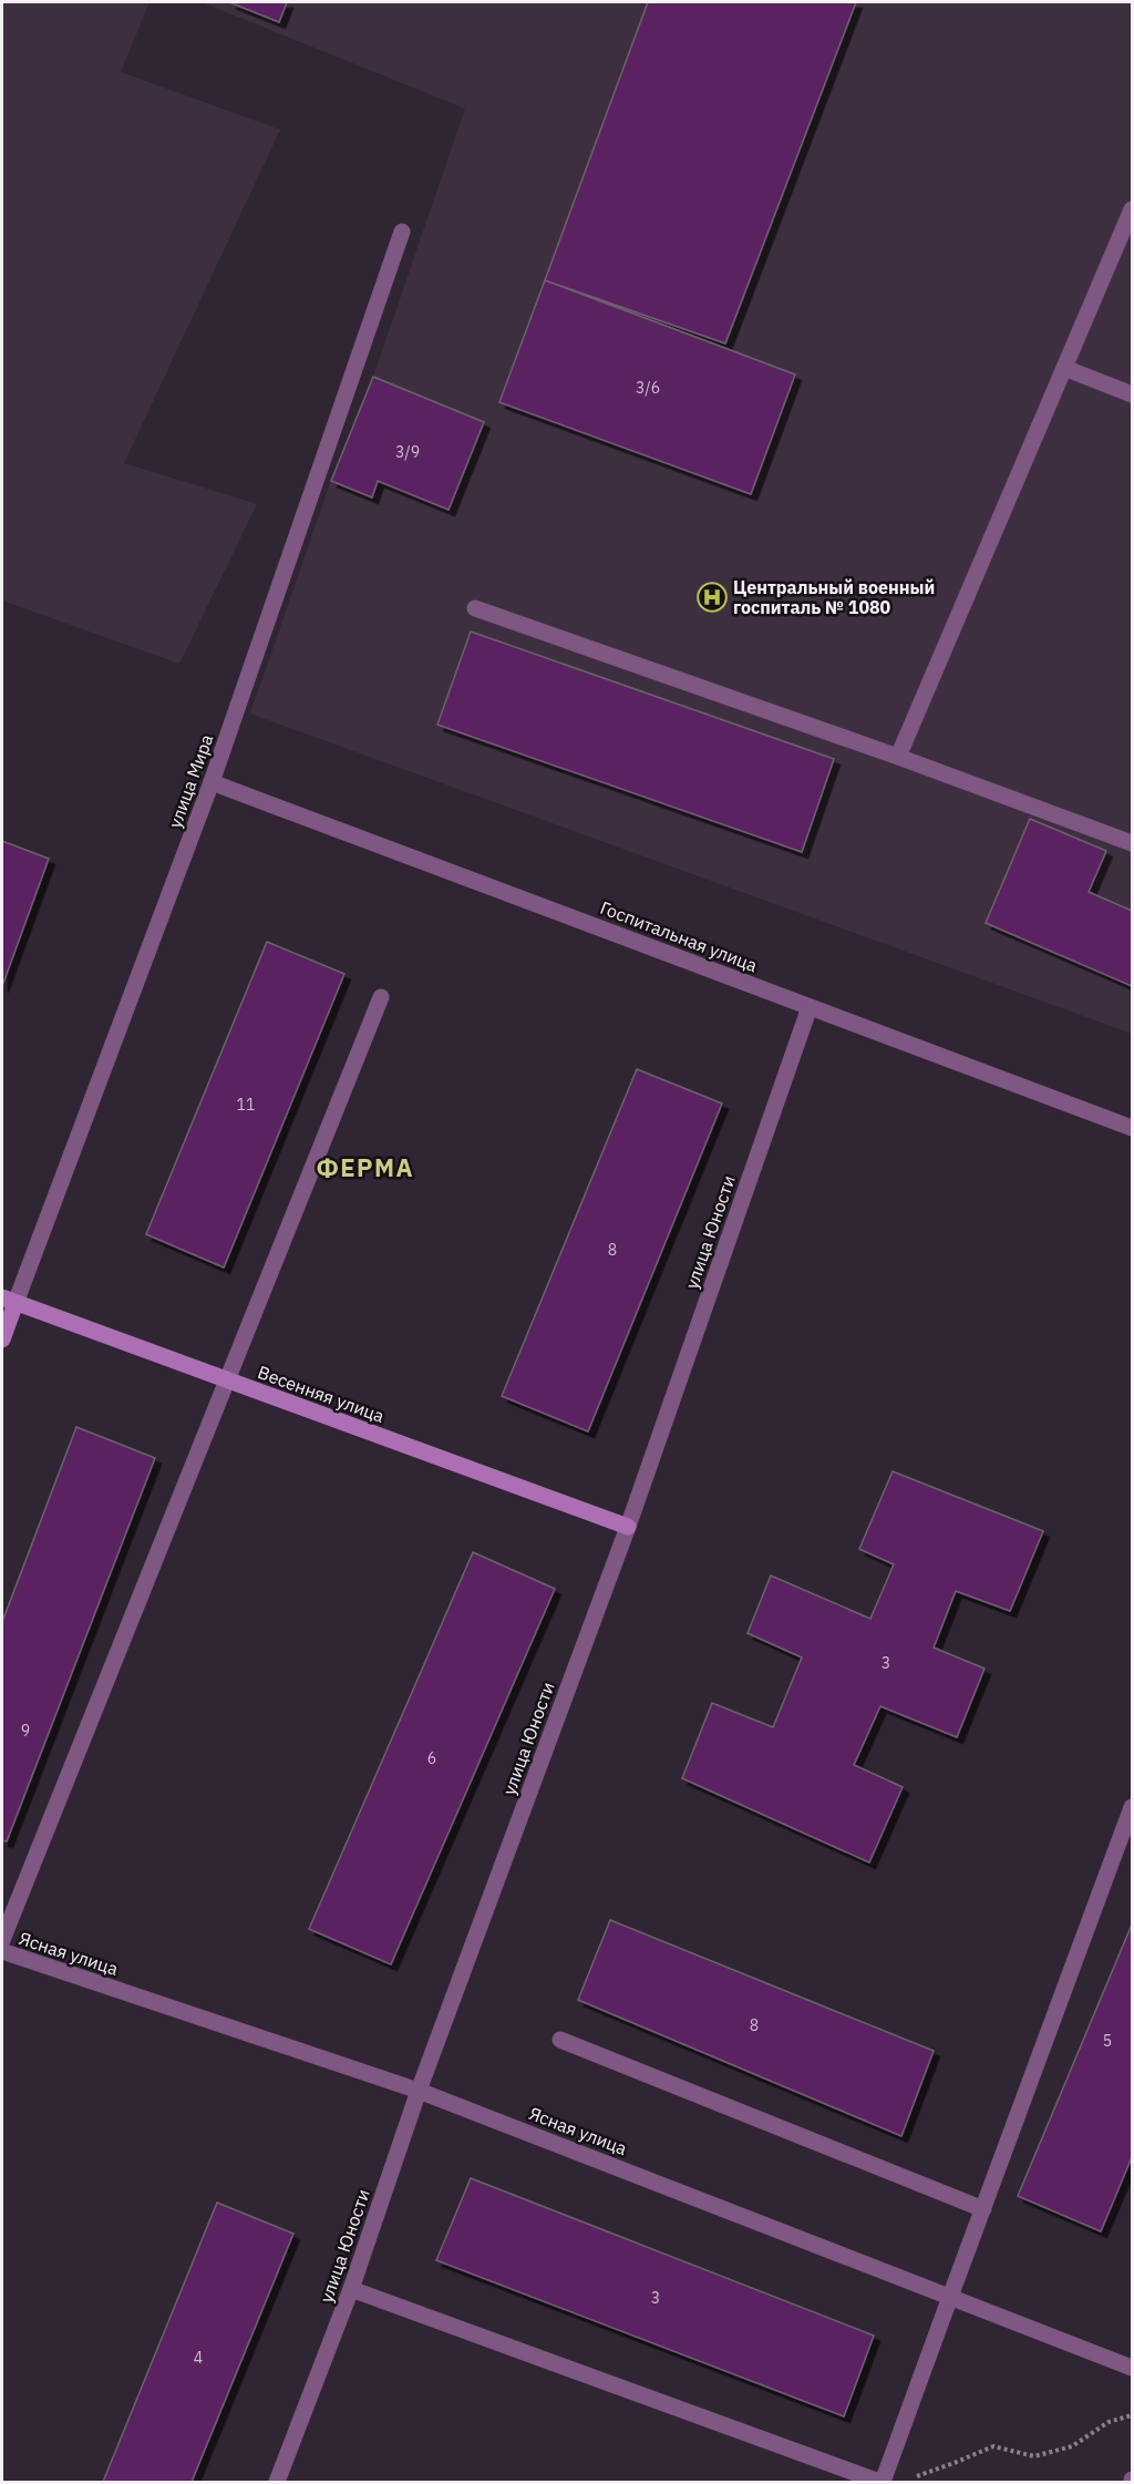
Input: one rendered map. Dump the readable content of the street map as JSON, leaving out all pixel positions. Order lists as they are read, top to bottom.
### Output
{
  "streets": {
    "street": [
      "улица Мира",
      "Госпитальная улица",
      "улица Юности",
      "Весенняя улица",
      "Ясная улица"
    ]
  },
  "crossings": [
    ["улица Мира", "Госпитальная улица"],
    ["улица Мира", "Весенняя улица"],
    ["Госпитальная улица", "улица Юности"],
    ["улица Юности", "Весенняя улица"],
    ["улица Юности", "Ясная улица"]
  ],
  "districts": ["ФЕРМА"],
  "places": {
    "hospital": ["Центральный военный госпиталь № 1080"]
  },
  "house_numbers": [
    "3/6",
    "3/9",
    "11",
    "8",
    "3",
    "9",
    "6",
    "8",
    "5",
    "3",
    "4"
  ]
}
